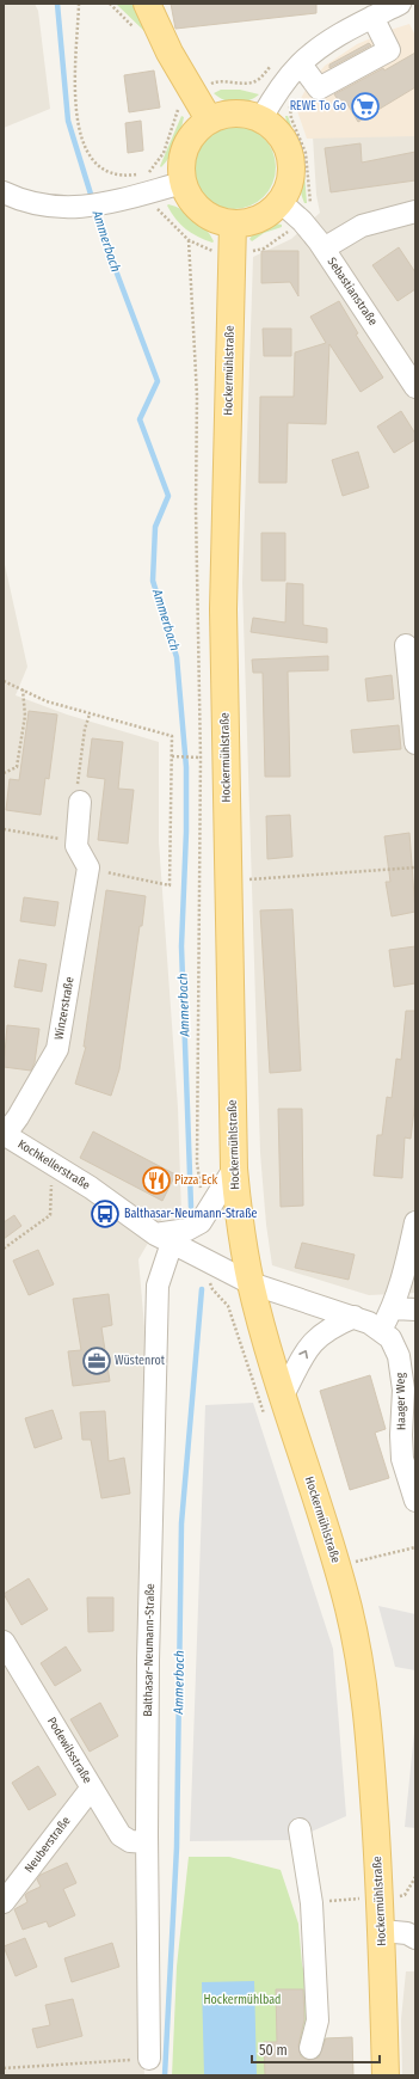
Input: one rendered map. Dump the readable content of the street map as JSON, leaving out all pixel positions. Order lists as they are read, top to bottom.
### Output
{
  "streets": {
    "main road": ["Hockermühlstraße"],
    "street": [
      "Sebastianstraße",
      "Winzerstraße",
      "Kochkellerstraße",
      "Haager Weg",
      "Balthasar-Neumann-Straße",
      "Podewilsstraße",
      "Neuberstraße"
    ]
  },
  "crossings": [
    ["Sebastianstraße", "Hockermühlstraße"],
    ["Hockermühlstraße", "Kochkellerstraße"],
    ["Hockermühlstraße", "Haager Weg"],
    ["Winzerstraße", "Kochkellerstraße"],
    ["Kochkellerstraße", "Haager Weg"],
    ["Kochkellerstraße", "Balthasar-Neumann-Straße"],
    ["Balthasar-Neumann-Straße", "Podewilsstraße"],
    ["Podewilsstraße", "Neuberstraße"]
  ],
  "water": ["Ammerbach"],
  "parks": ["Hockermühlbad"],
  "places": {
    "supermarket": ["REWE To Go"],
    "restaurant": ["Pizza Eck"],
    "bus stop": ["Balthasar-Neumann-Straße"],
    "office": ["Wüstenrot"]
  },
  "scale_bar": "50 m"
}
